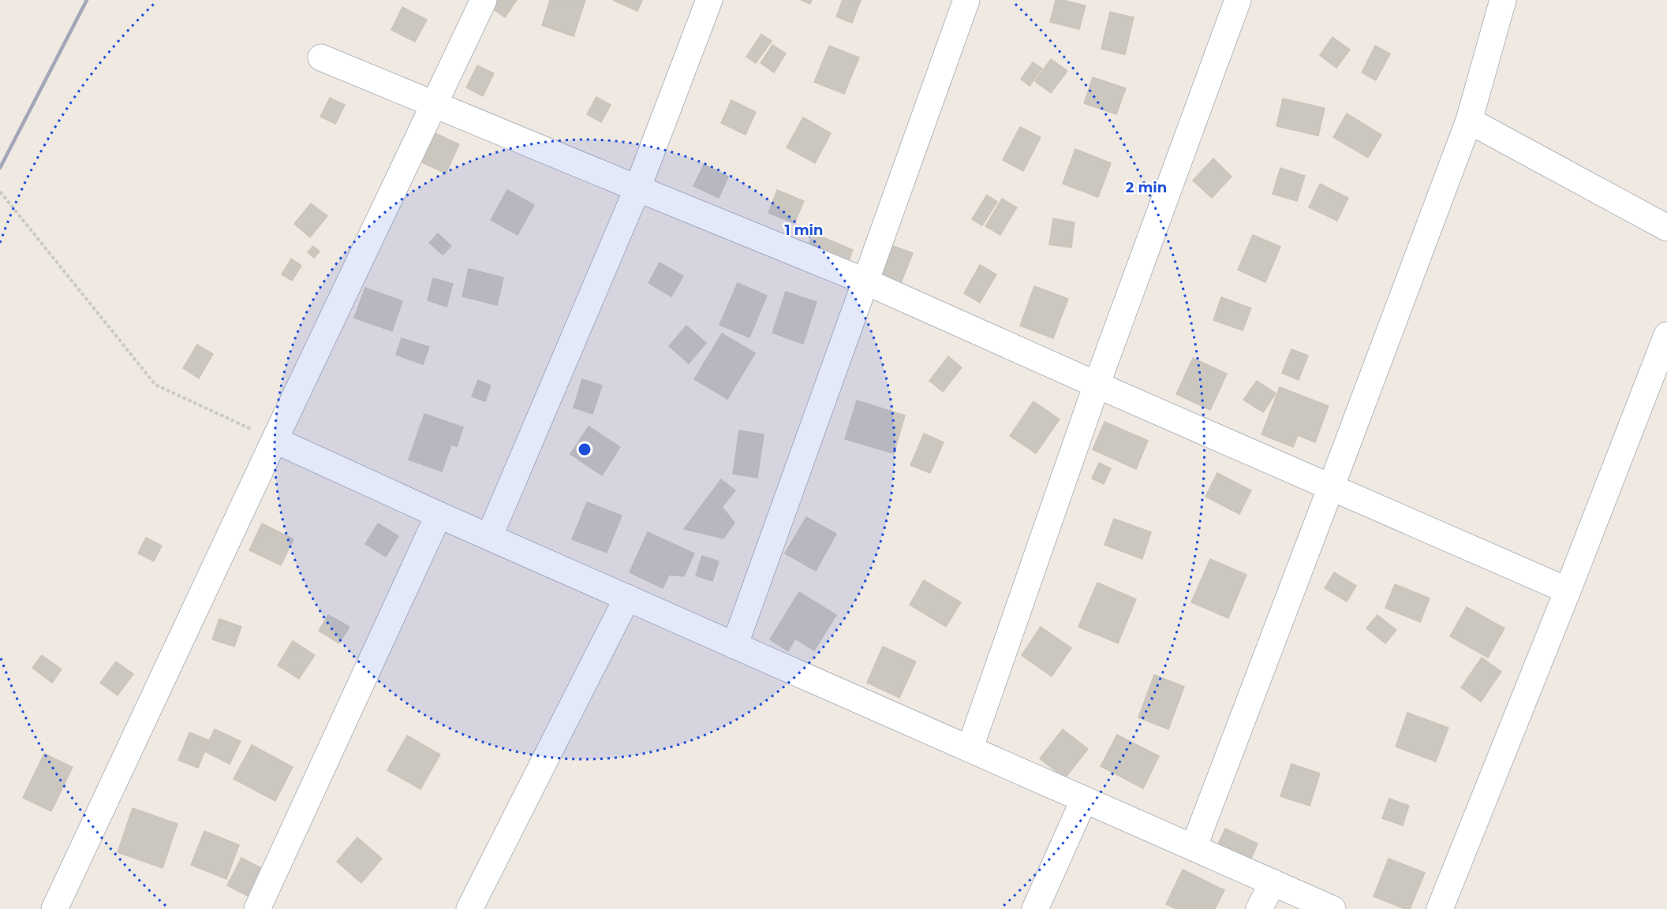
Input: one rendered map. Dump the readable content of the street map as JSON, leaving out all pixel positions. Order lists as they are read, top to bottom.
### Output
{
  "rings": ["2 min", "1 min"]
}
